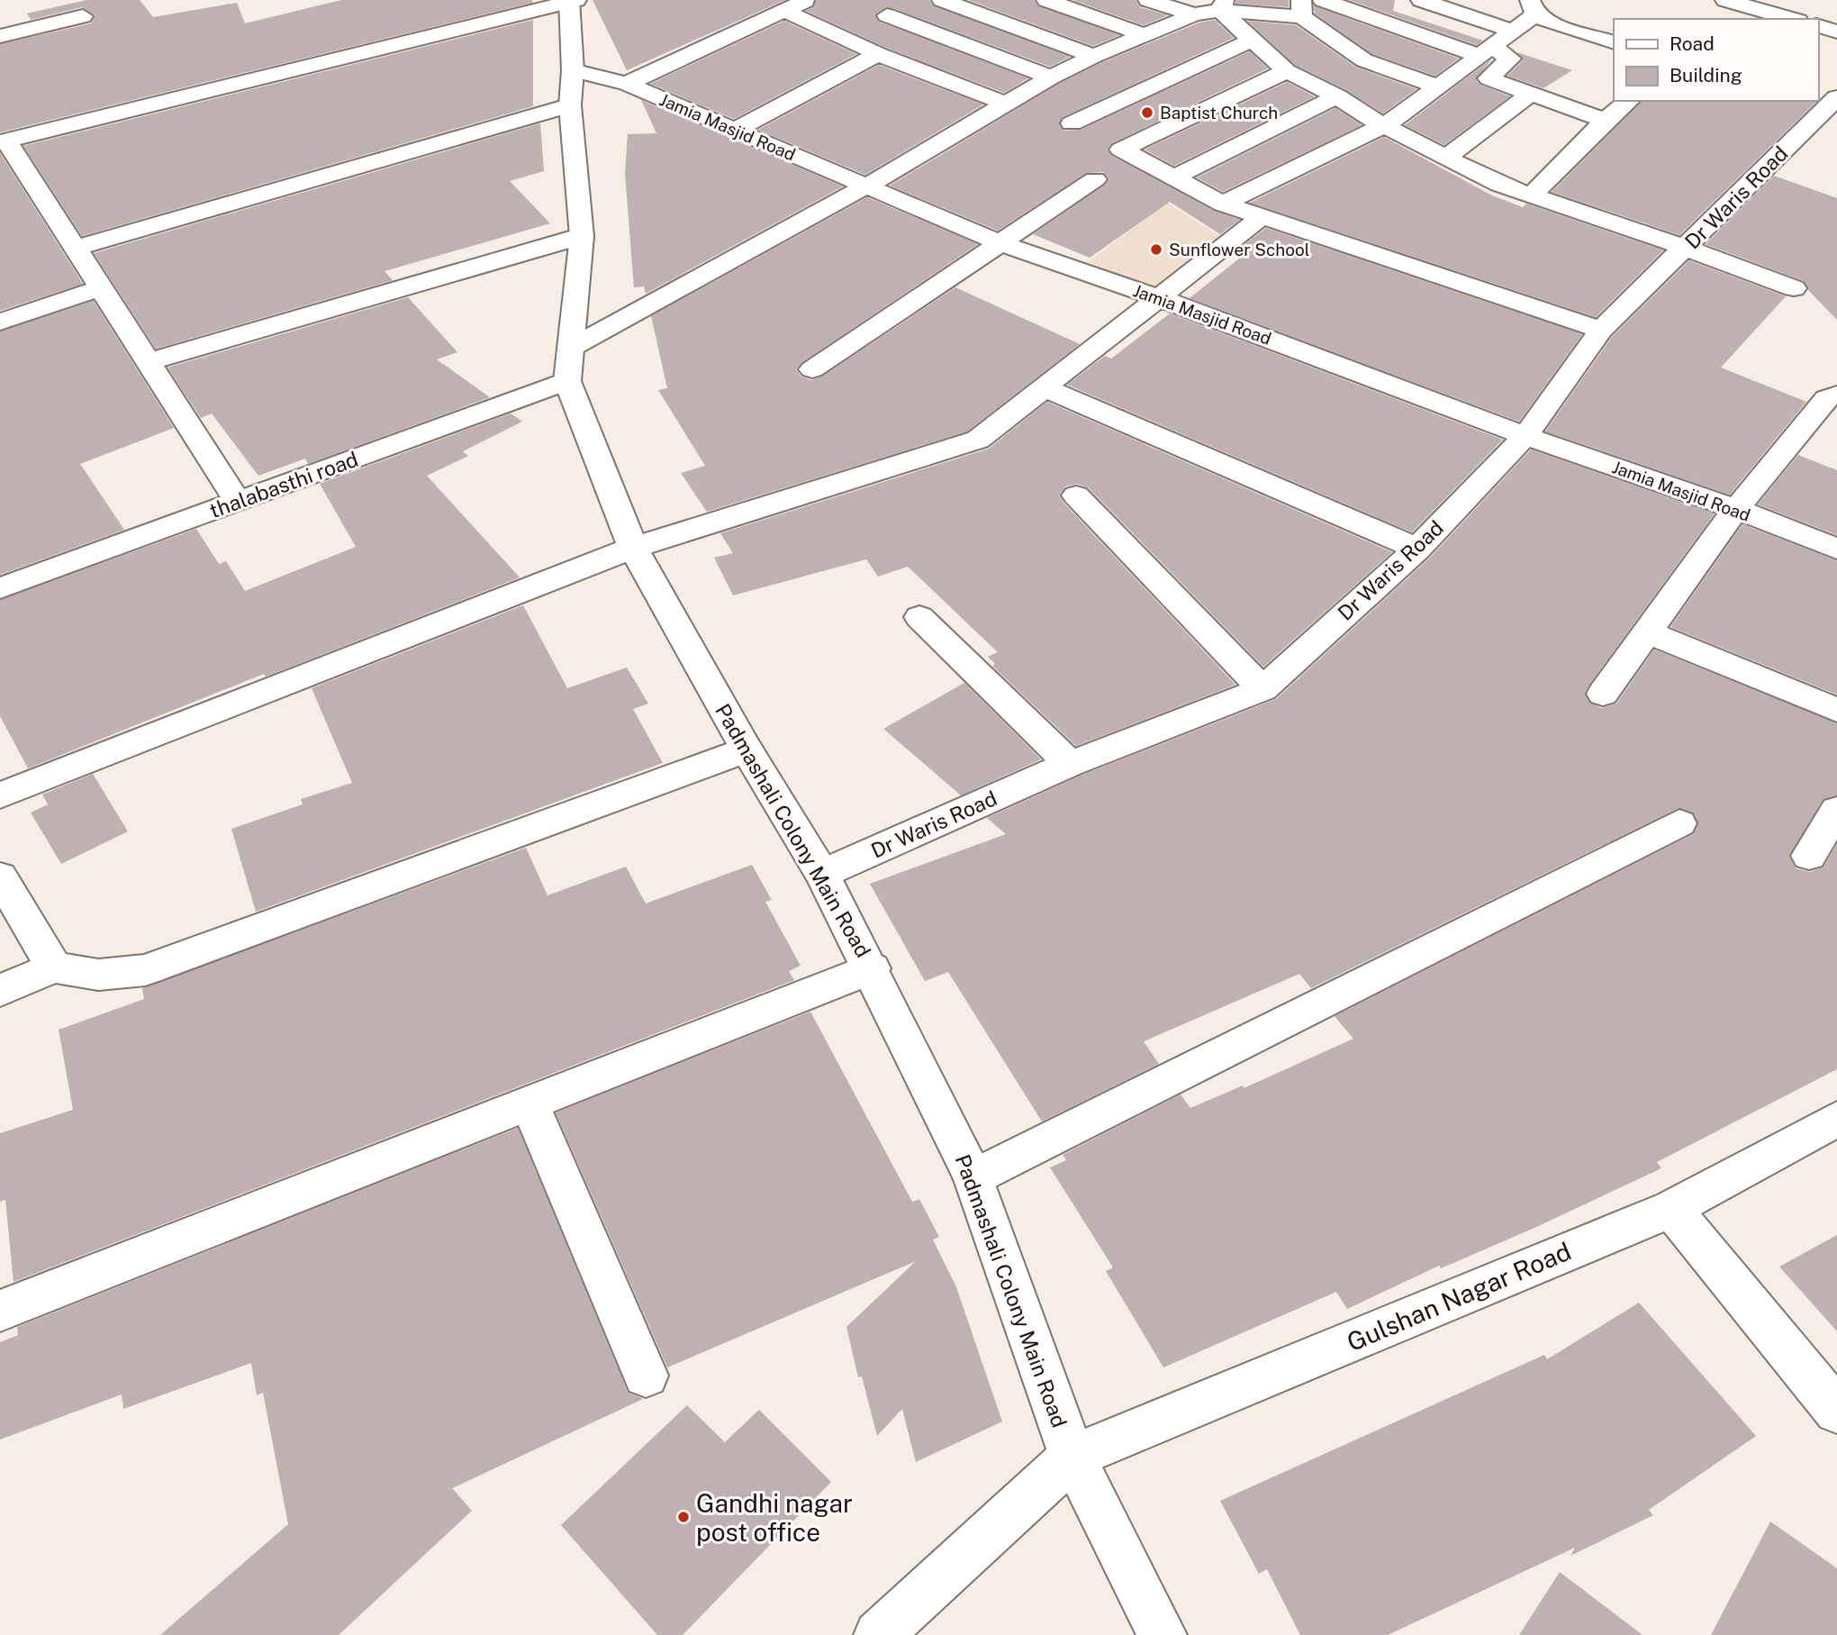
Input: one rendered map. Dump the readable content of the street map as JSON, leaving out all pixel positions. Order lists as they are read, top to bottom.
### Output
{
  "streets": {
    "street": [
      "Jamia Masjid Road",
      "Dr Waris Road",
      "thalabasthi road",
      "Padmashali Colony Main Road",
      "Gulshan Nagar Road"
    ]
  },
  "crossings": [
    ["Jamia Masjid Road", "Dr Waris Road"],
    ["Dr Waris Road", "Padmashali Colony Main Road"],
    ["thalabasthi road", "Padmashali Colony Main Road"],
    ["Padmashali Colony Main Road", "Gulshan Nagar Road"]
  ],
  "places": ["Baptist Church", "Sunflower School", "Gandhi nagar post office"],
  "legend": ["Road", "Building"]
}
